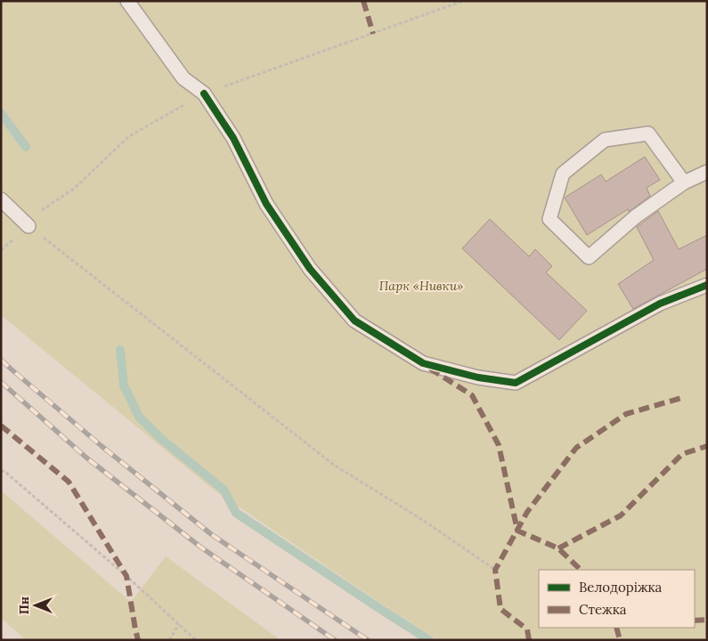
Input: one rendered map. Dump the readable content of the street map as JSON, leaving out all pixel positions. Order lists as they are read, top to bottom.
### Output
{
  "parks": ["Парк «Нивки»"],
  "legend": ["Велодоріжка", "Стежка"],
  "north": "left"
}
